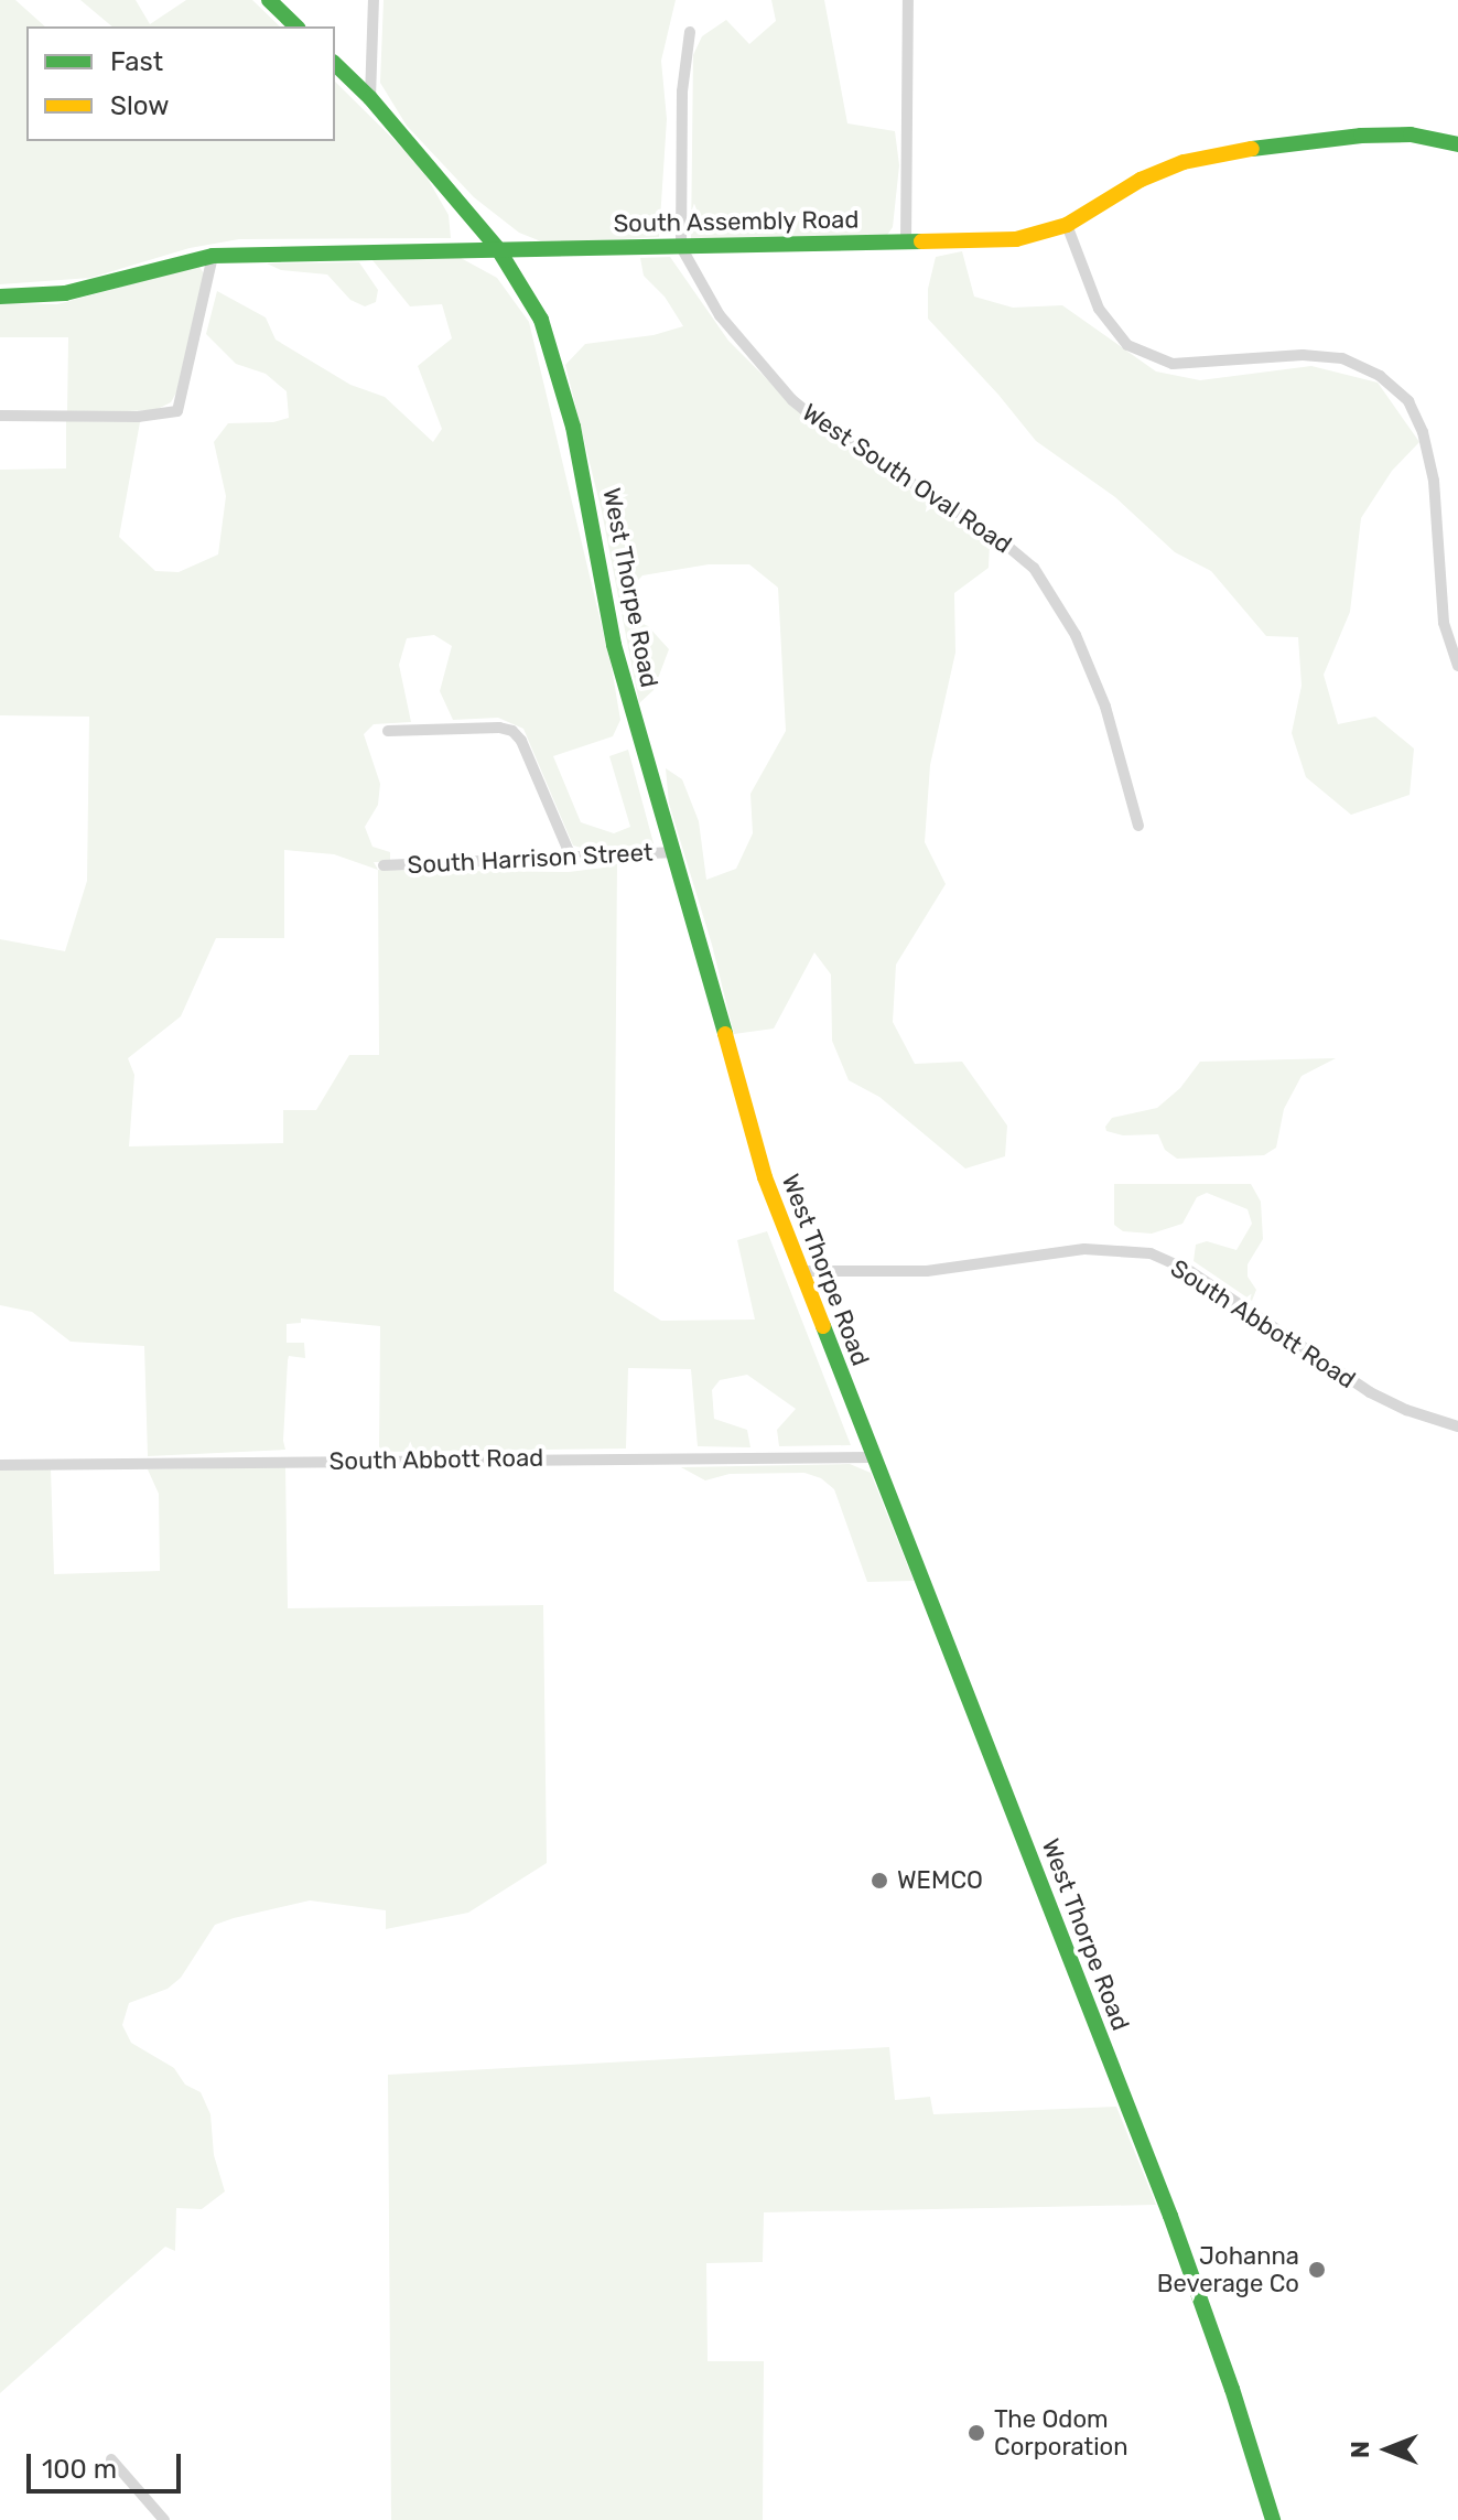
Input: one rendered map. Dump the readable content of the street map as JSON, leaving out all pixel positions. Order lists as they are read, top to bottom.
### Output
{
  "streets": {
    "street": [
      "South Assembly Road",
      "West South Oval Road",
      "West Thorpe Road",
      "South Harrison Street",
      "South Abbott Road"
    ]
  },
  "crossings": [
    ["South Assembly Road", "West South Oval Road"],
    ["South Assembly Road", "West Thorpe Road"],
    ["West Thorpe Road", "South Harrison Street"],
    ["West Thorpe Road", "South Abbott Road"]
  ],
  "places": ["WEMCO", "Johanna Beverage Co", "The Odom Corporation"],
  "legend": ["Fast", "Slow"],
  "scale_bar": "100 m",
  "north": "left"
}
